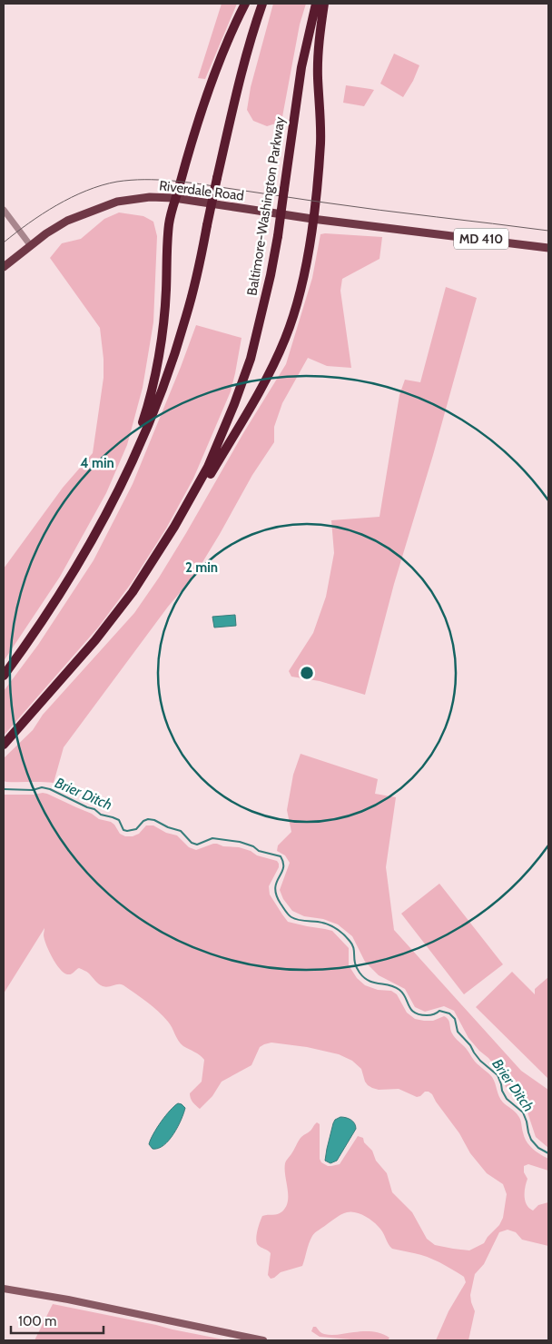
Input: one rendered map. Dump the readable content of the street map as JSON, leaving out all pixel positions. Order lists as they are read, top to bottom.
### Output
{
  "streets": {
    "highway": ["Baltimore-Washington Parkway"],
    "main road": ["Riverdale Road", "MD 410"]
  },
  "water": ["Brier Ditch"],
  "scale_bar": "100 m",
  "rings": ["4 min", "2 min"]
}
